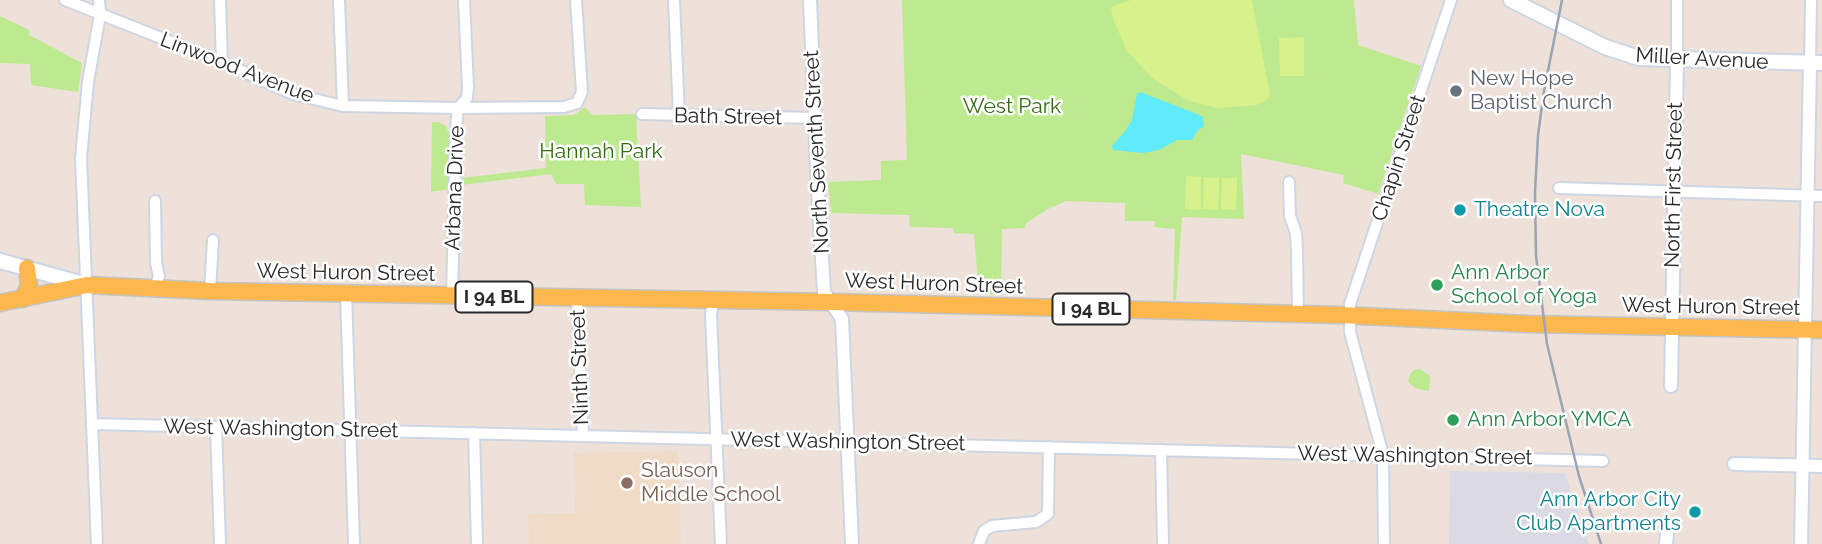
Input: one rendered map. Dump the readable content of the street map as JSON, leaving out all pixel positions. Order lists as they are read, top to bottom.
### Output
{
  "streets": {
    "main road": ["Miller Avenue", "West Huron Street", "I 94 BL"],
    "street": [
      "Linwood Avenue",
      "Bath Street",
      "North Seventh Street",
      "Chapin Street",
      "North First Street",
      "Arbana Drive",
      "Ninth Street",
      "West Washington Street"
    ]
  },
  "crossings": [
    ["Miller Avenue", "North First Street"],
    ["Linwood Avenue", "Arbana Drive"],
    ["Bath Street", "North Seventh Street"],
    ["North Seventh Street", "West Huron Street"],
    ["North Seventh Street", "West Washington Street"],
    ["Chapin Street", "West Huron Street"],
    ["Chapin Street", "West Washington Street"],
    ["North First Street", "West Huron Street"],
    ["Arbana Drive", "West Huron Street"],
    ["West Huron Street", "I 94 BL"],
    ["West Huron Street", "Ninth Street"],
    ["Ninth Street", "West Washington Street"]
  ],
  "parks": ["West Park", "Hannah Park"],
  "places": [
    "New Hope Baptist Church",
    "Theatre Nova",
    "Ann Arbor School of Yoga",
    "Ann Arbor YMCA",
    "Slauson Middle School",
    "Ann Arbor City Club Apartments"
  ]
}
